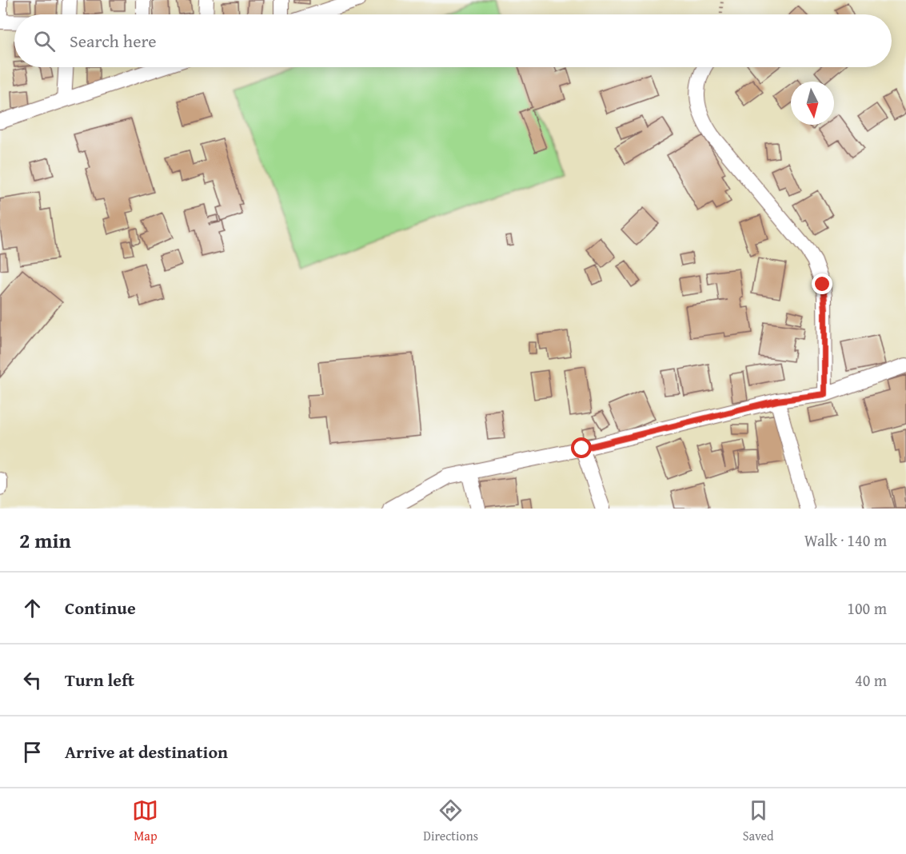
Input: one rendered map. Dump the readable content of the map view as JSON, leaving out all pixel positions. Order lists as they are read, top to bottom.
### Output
{
  "north": "bottom",
  "page": {
    "search": "Search here",
    "heading": ["2 min", "Walk · 140 m"],
    "list": [
      ["Continue", "100 m"],
      ["Turn left", "40 m"],
      "Arrive at destination"
    ],
    "nav": ["Map", "Directions", "Saved"]
  }
}
